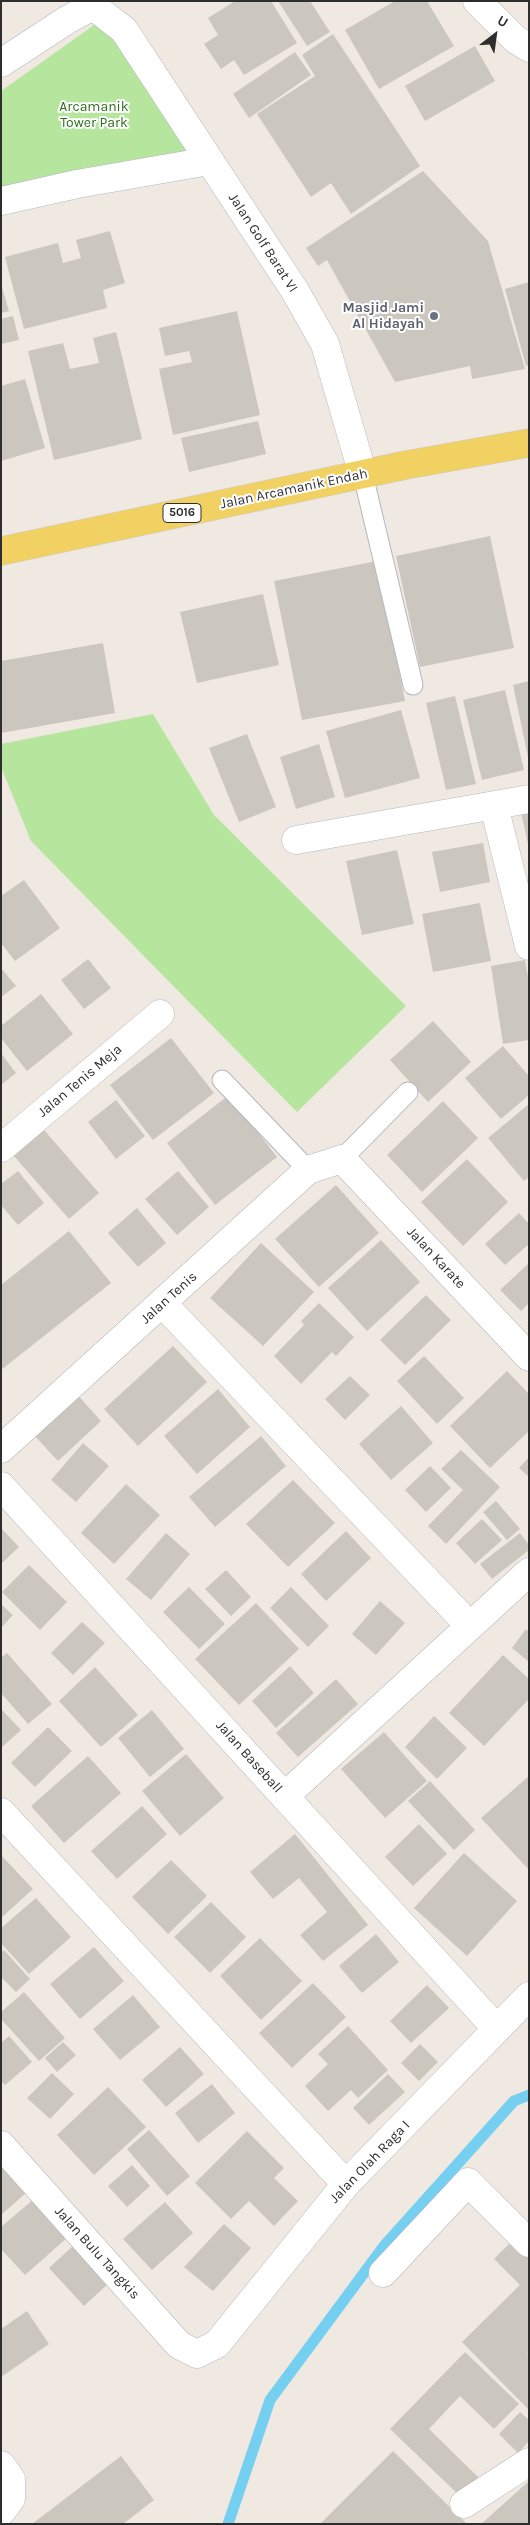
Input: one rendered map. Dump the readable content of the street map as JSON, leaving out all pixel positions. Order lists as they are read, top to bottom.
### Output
{
  "streets": {
    "main road": ["Jalan Arcamanik Endah", "5016"],
    "street": [
      "Jalan Golf Barat VI",
      "Jalan Tenis Meja",
      "Jalan Karate",
      "Jalan Tenis",
      "Jalan Baseball",
      "Jalan Olah Raga I",
      "Jalan Bulu Tangkis"
    ]
  },
  "crossings": [
    ["Jalan Golf Barat VI", "Jalan Arcamanik Endah"],
    ["Jalan Karate", "Jalan Tenis"],
    ["Jalan Baseball", "Jalan Olah Raga I"],
    ["Jalan Olah Raga I", "Jalan Bulu Tangkis"]
  ],
  "parks": ["Arcamanik Tower Park"],
  "places": ["Masjid Jami Al Hidayah"],
  "north": "top right"
}
